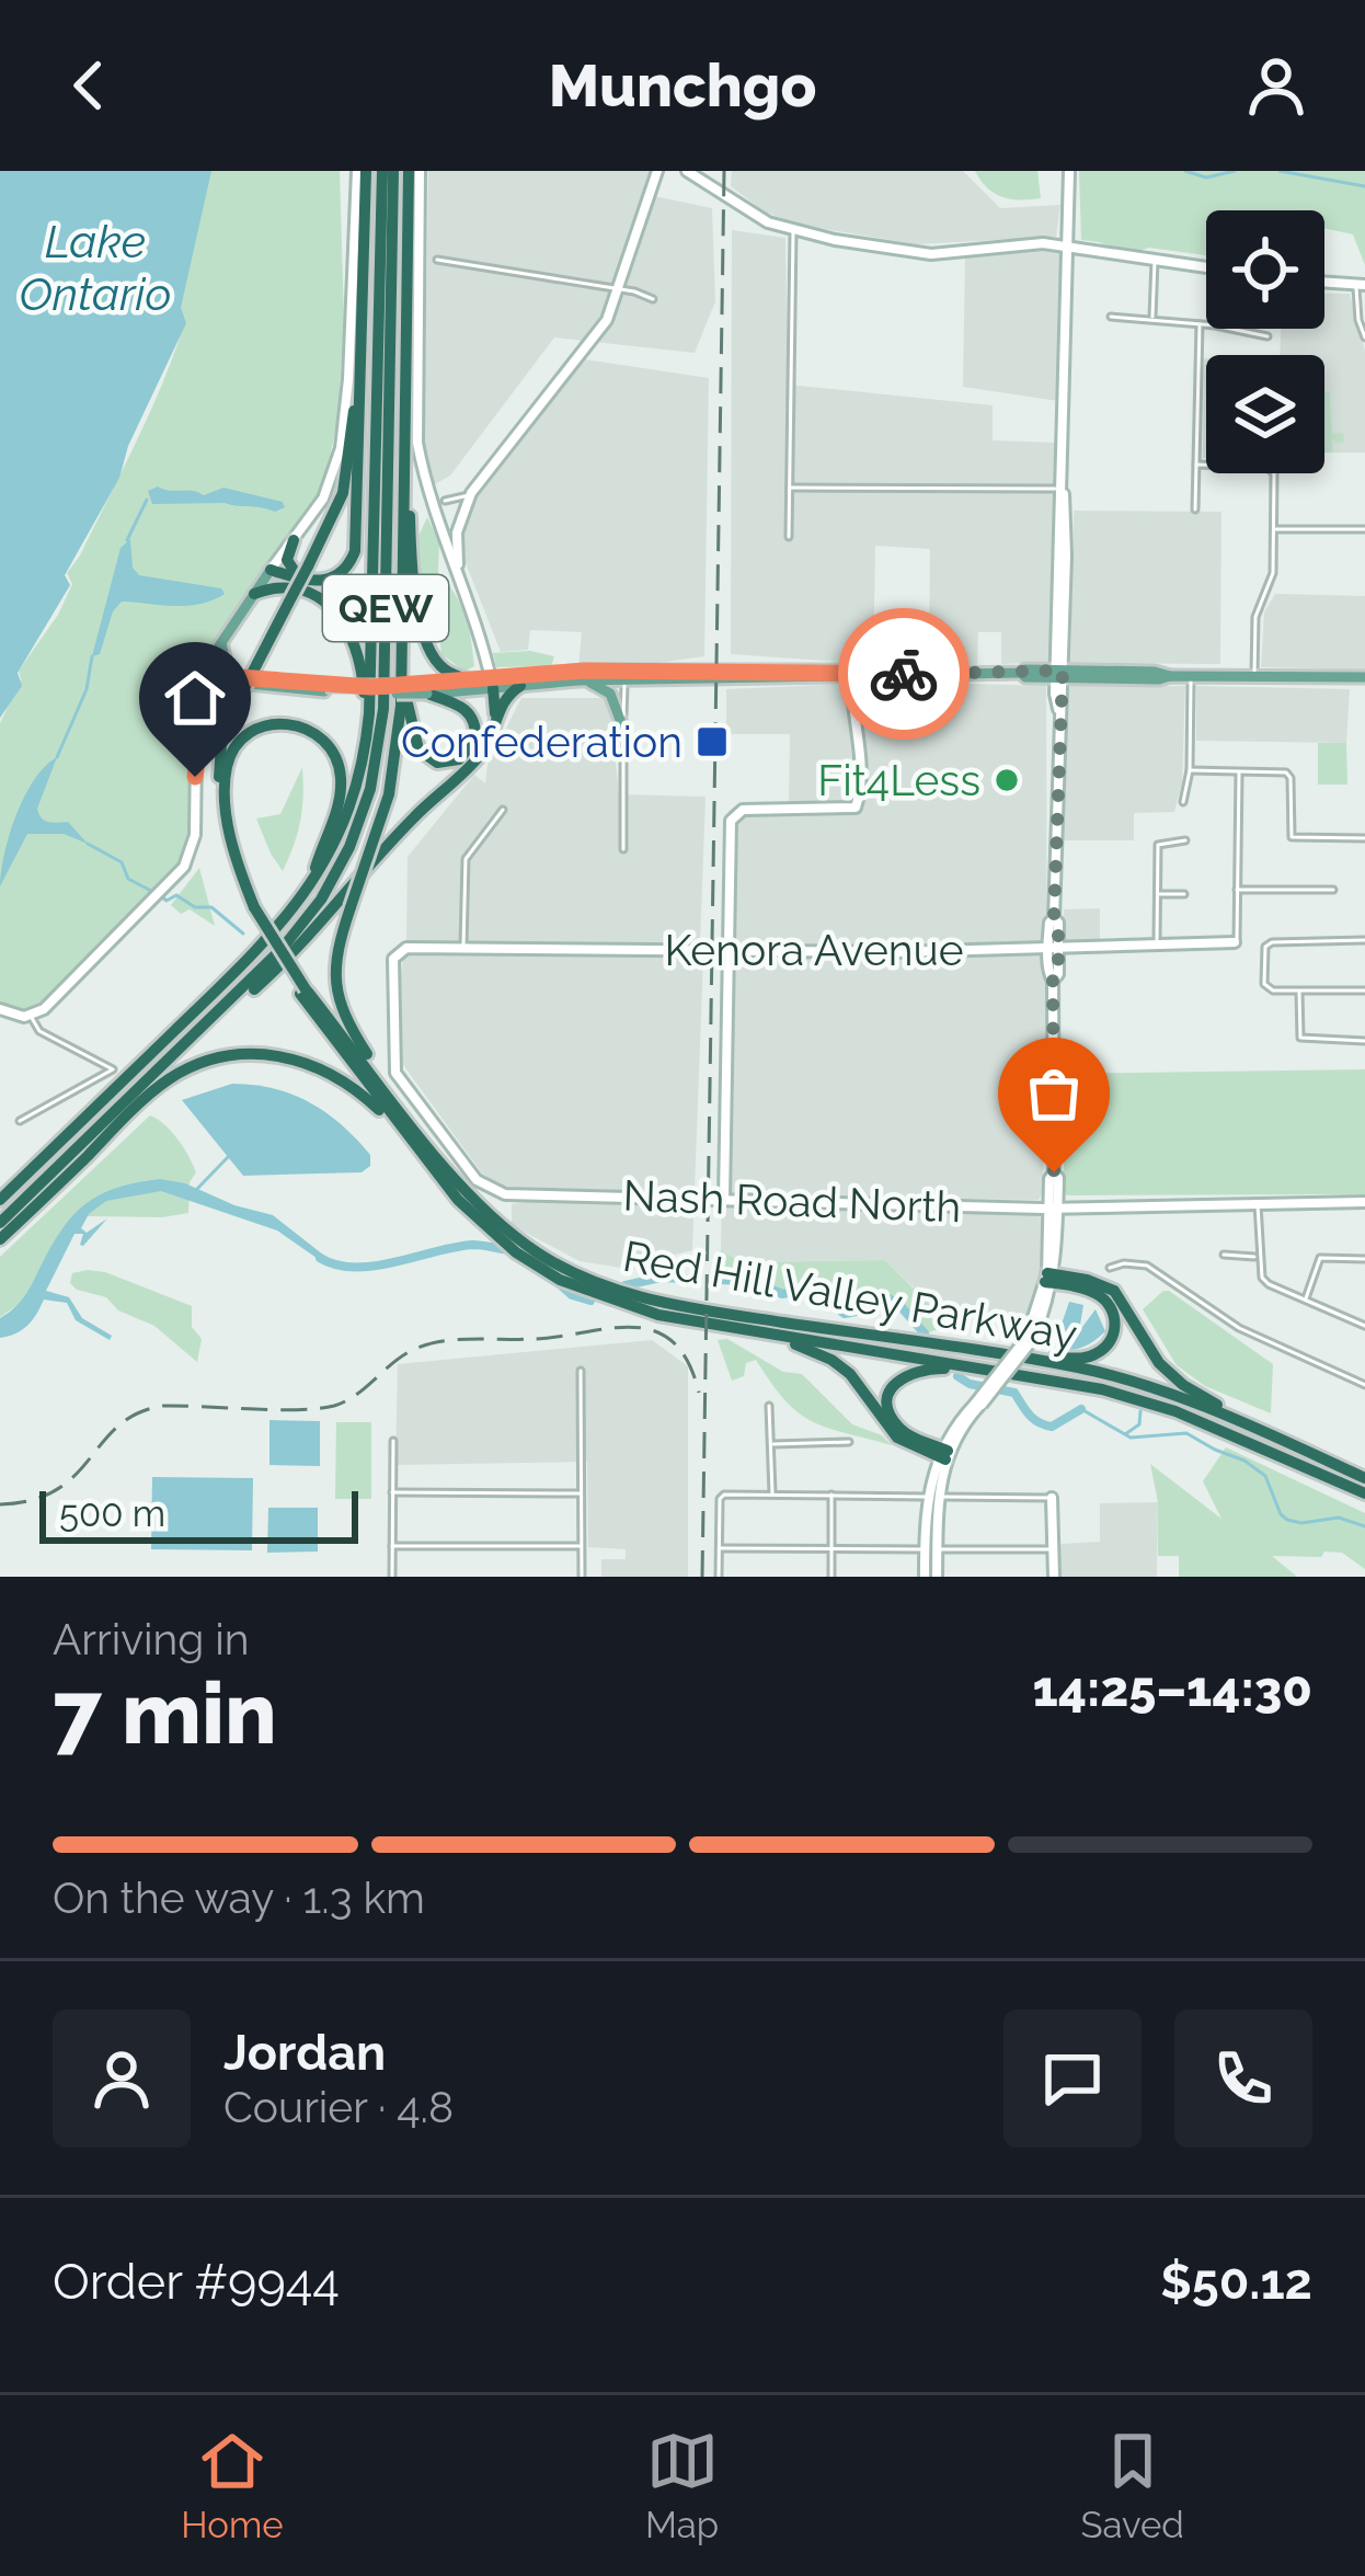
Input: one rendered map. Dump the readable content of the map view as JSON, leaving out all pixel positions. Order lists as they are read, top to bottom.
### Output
{
  "streets": {
    "highway": ["QEW", "Red Hill Valley Parkway"],
    "street": ["Kenora Avenue", "Nash Road North"]
  },
  "crossings": [
    ["Kenora Avenue", "Nash Road North"]
  ],
  "water": ["Lake Ontario"],
  "places": {
    "transit": ["Confederation"],
    "other": ["Fit4Less"]
  },
  "scale_bar": "500 m",
  "page": {
    "header": "Munchgo",
    "scale": "500 m",
    "heading": ["7 min", "Arriving in", "14:25–14:30"],
    "panel": [
      "Jordan",
      "Courier · 4.8",
      "Order #9944",
      "$50.12"
    ],
    "bar": "On the way · 1.3 km",
    "tabs": ["Home", "Map", "Saved"]
  }
}
